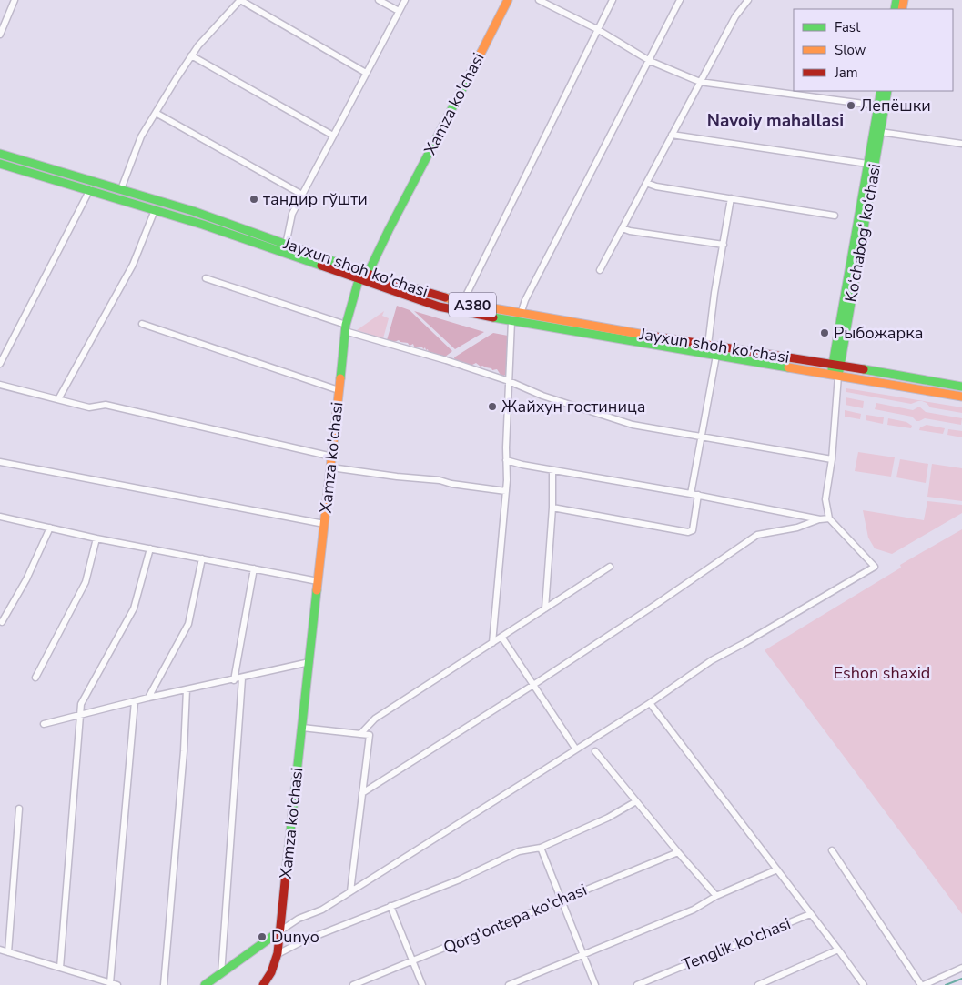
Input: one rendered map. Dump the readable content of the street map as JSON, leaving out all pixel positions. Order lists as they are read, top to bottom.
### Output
{
  "streets": {
    "main road": [
      "Xamza ko'chasi",
      "Ko‘chabog‘ ko‘chasi",
      "Jayxun shoh ko'chasi",
      "A380"
    ],
    "street": ["Qorg'ontepa ko'chasi", "Tenglik ko'chasi"]
  },
  "crossings": [
    ["Xamza ko'chasi", "Jayxun shoh ko'chasi"],
    ["Ko‘chabog‘ ko‘chasi", "Jayxun shoh ko'chasi"]
  ],
  "districts": ["Navoiy mahallasi"],
  "parks": ["Eshon shaxid"],
  "places": [
    "Лепёшки",
    "тандир гўшти",
    "Рыбожарка",
    "Жайхун гостиница",
    "Dunyo"
  ],
  "legend": ["Fast", "Slow", "Jam"]
}
